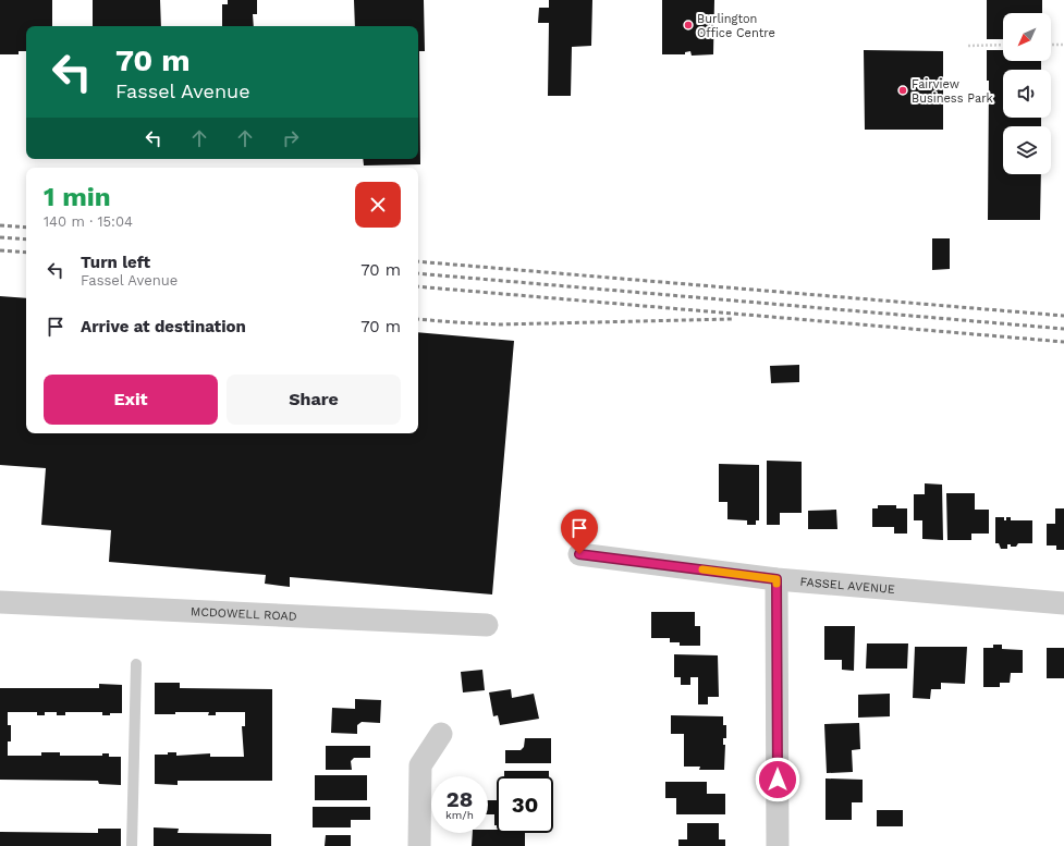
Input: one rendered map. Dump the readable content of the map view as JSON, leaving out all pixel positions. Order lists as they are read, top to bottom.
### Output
{
  "streets": {
    "street": ["FASSEL AVENUE", "MCDOWELL ROAD"]
  },
  "places": ["Burlington Office Centre", "Fairview Business Park"],
  "north": "bottom left",
  "page": {
    "turn": ["70 m", "Fassel Avenue"],
    "heading": ["1 min", "140 m · 15:04"],
    "list": [
      {
        "name": "Turn left",
        "note": "Fassel Avenue",
        "value": "70 m"
      },
      {
        "name": "Arrive at destination",
        "value": "70 m"
      }
    ],
    "buttons": ["Exit", "Share"],
    "speed": "28 km/h",
    "limit": "30"
  }
}
